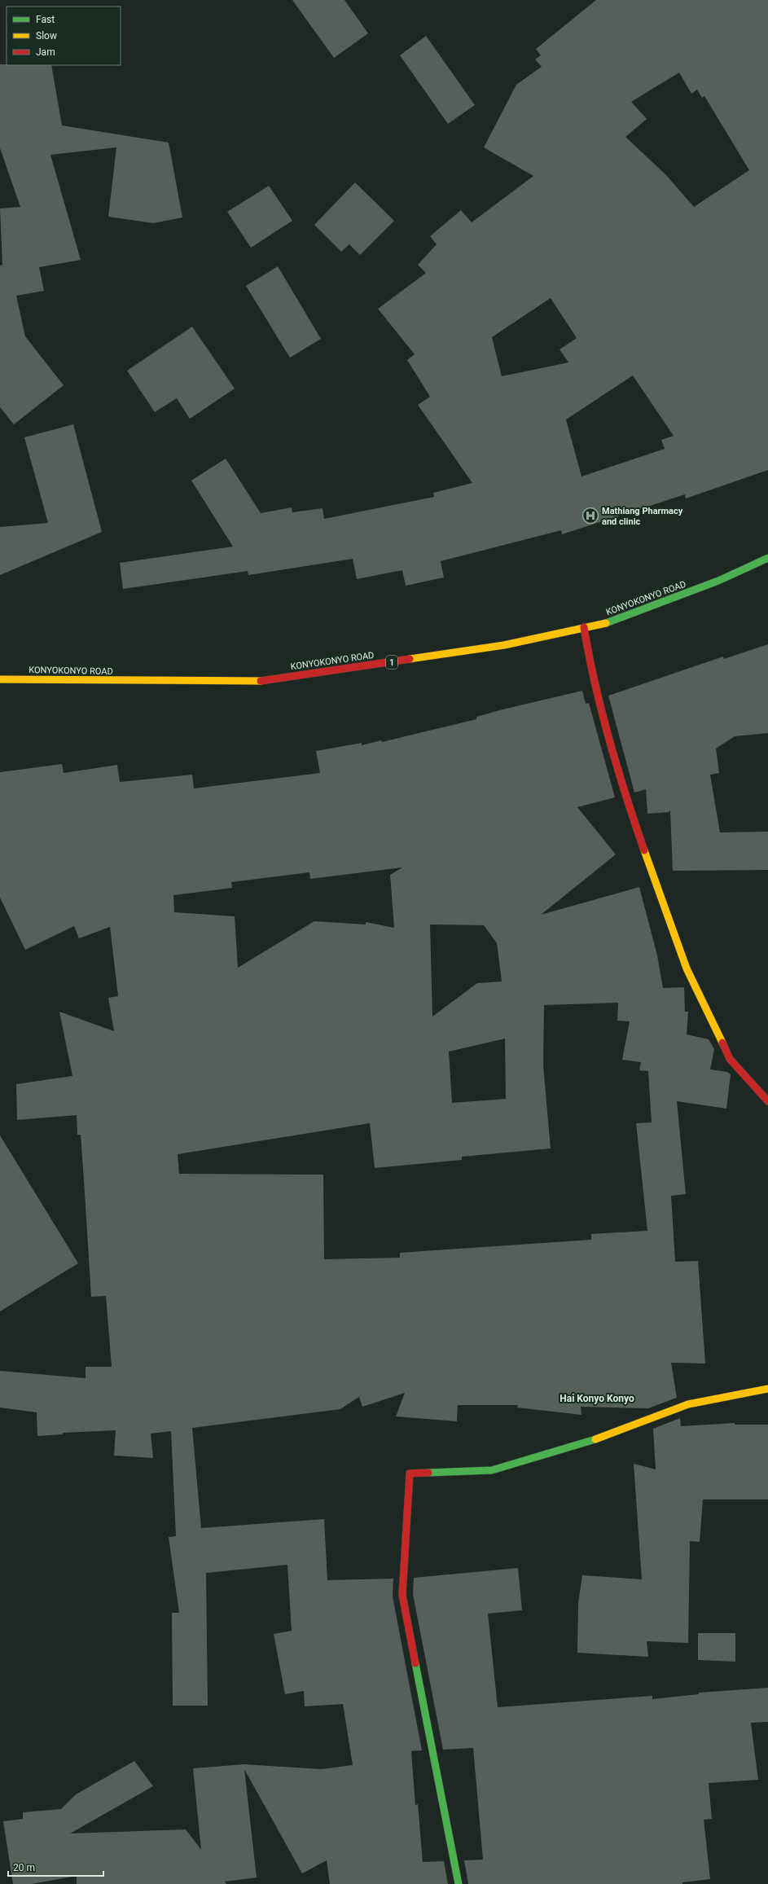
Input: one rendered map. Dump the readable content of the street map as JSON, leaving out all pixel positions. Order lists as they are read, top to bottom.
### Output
{
  "streets": {
    "street": ["KONYOKONYO ROAD", "1"]
  },
  "districts": ["Hai Konyo Konyo"],
  "places": {
    "hospital": ["Mathiang Pharmacy and clinic"]
  },
  "legend": ["Fast", "Slow", "Jam"],
  "scale_bar": "20 m"
}
